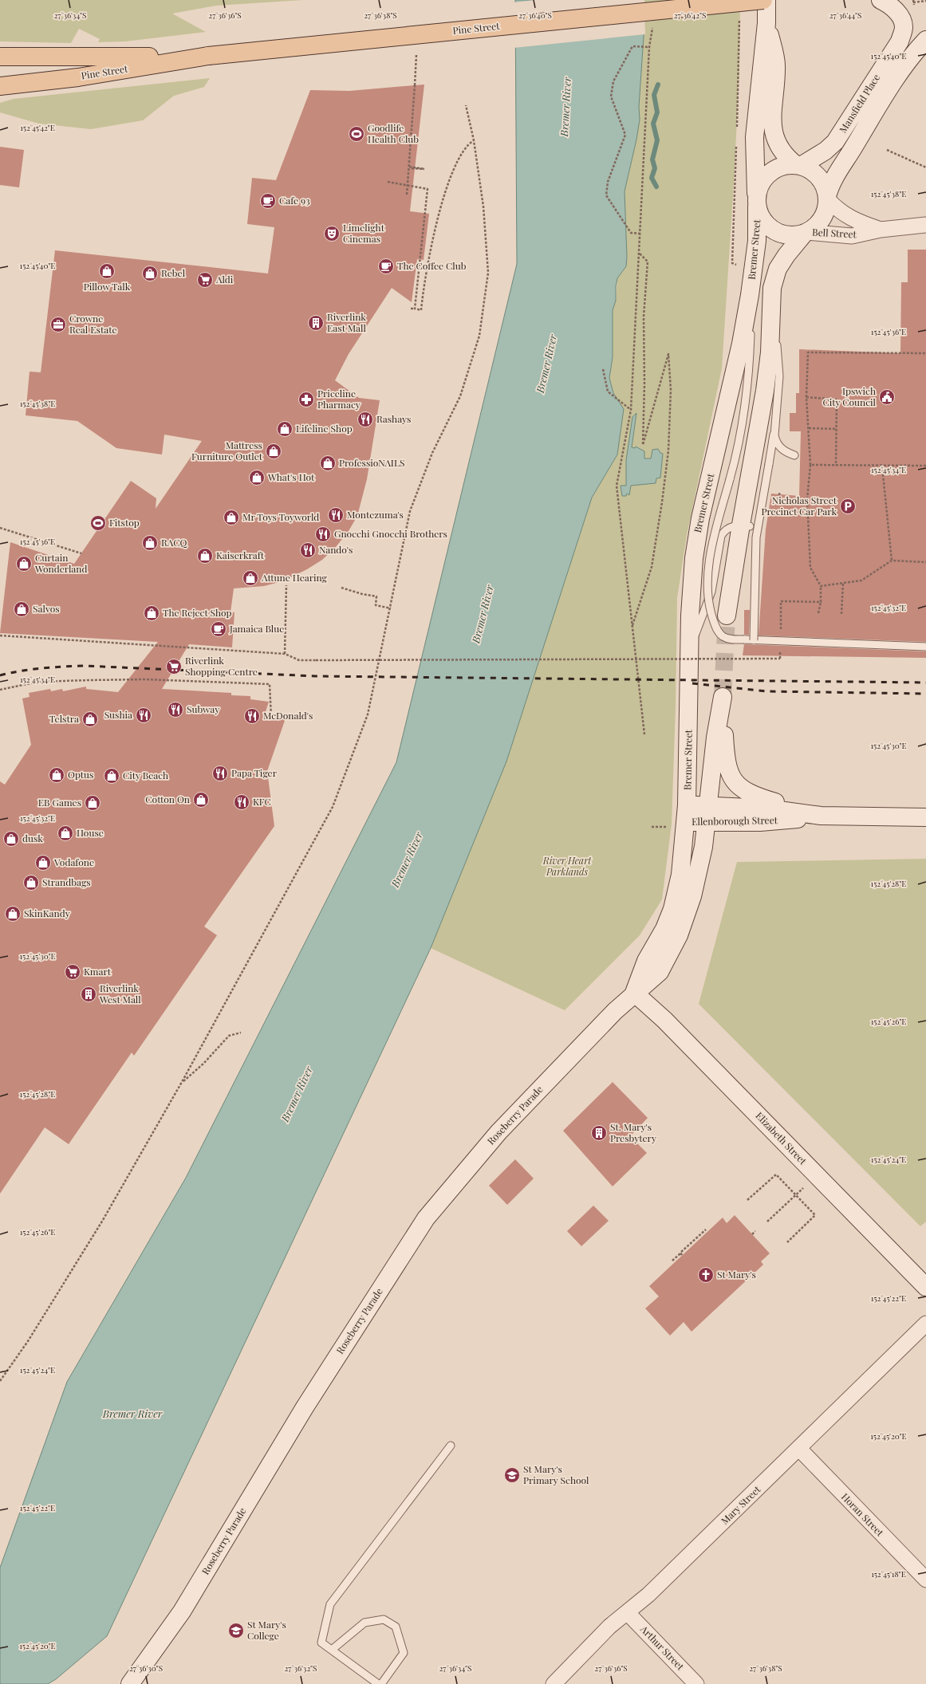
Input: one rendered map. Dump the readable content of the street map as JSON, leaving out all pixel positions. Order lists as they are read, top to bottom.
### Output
{
  "streets": {
    "main road": ["Pine Street"],
    "street": [
      "Mansfield Place",
      "Bell Street",
      "Bremer Street",
      "Ellenborough Street",
      "Roseberry Parade",
      "Elizabeth Street",
      "Mary Street",
      "Horan Street",
      "Arthur Street"
    ]
  },
  "crossings": [
    ["Mansfield Place", "Bell Street"],
    ["Mansfield Place", "Bremer Street"],
    ["Bell Street", "Bremer Street"],
    ["Bremer Street", "Ellenborough Street"],
    ["Bremer Street", "Roseberry Parade"],
    ["Bremer Street", "Elizabeth Street"],
    ["Roseberry Parade", "Elizabeth Street"],
    ["Mary Street", "Horan Street"],
    ["Mary Street", "Arthur Street"]
  ],
  "water": ["Bremer River"],
  "parks": ["River Heart Parklands"],
  "places": {
    "sports": ["Goodlife Health Club", "Fitstop"],
    "cafe": ["Cafe 93", "The Coffee Club", "Jamaica Blue"],
    "theatre": ["Limelight Cinemas"],
    "shop": [
      "Pillow Talk",
      "Rebel",
      "Lifeline Shop",
      "Mattress Furniture Outlet",
      "ProfessioNAILS",
      "What's Hot",
      "Mr Toys Toyworld",
      "RACQ",
      "Kaiserkraft",
      "Curtain Wonderland",
      "Attune Hearing",
      "Salvos",
      "The Reject Shop",
      "Telstra",
      "Optus",
      "City Beach",
      "Cotton On",
      "EB Games",
      "House",
      "dusk",
      "Vodafone",
      "Strandbags",
      "SkinKandy"
    ],
    "supermarket": ["Aldi", "Riverlink Shopping Centre", "Kmart"],
    "building": ["Riverlink East Mall", "Riverlink West Mall", "St. Mary's Presbytery"],
    "office": ["Crowne Real Estate"],
    "public building": ["Ipswich City Council"],
    "pharmacy": ["Priceline Pharmacy"],
    "restaurant": [
      "Rashays",
      "Montezuma's",
      "Gnocchi Gnocchi Brothers",
      "Nando's",
      "Subway",
      "Sushia",
      "McDonald's",
      "Papa Tiger",
      "KFC"
    ],
    "parking": ["Nicholas Street Precinct Car Park"],
    "church": ["St Mary's"],
    "school or university": ["St Mary's Primary School", "St Mary's College"]
  },
  "coordinates": [
    "27°36'34\"S",
    "27°36'36\"S",
    "27°36'38\"S",
    "27°36'40\"S",
    "27°36'42\"S",
    "27°36'44\"S",
    "152°45'40\"E",
    "152°45'42\"E",
    "152°45'38\"E",
    "152°45'36\"E",
    "152°45'34\"E",
    "152°45'32\"E",
    "152°45'30\"E",
    "152°45'28\"E",
    "152°45'26\"E",
    "152°45'24\"E",
    "152°45'22\"E",
    "152°45'20\"E",
    "152°45'18\"E",
    "27°36'30\"S",
    "27°36'32\"S"
  ]
}
